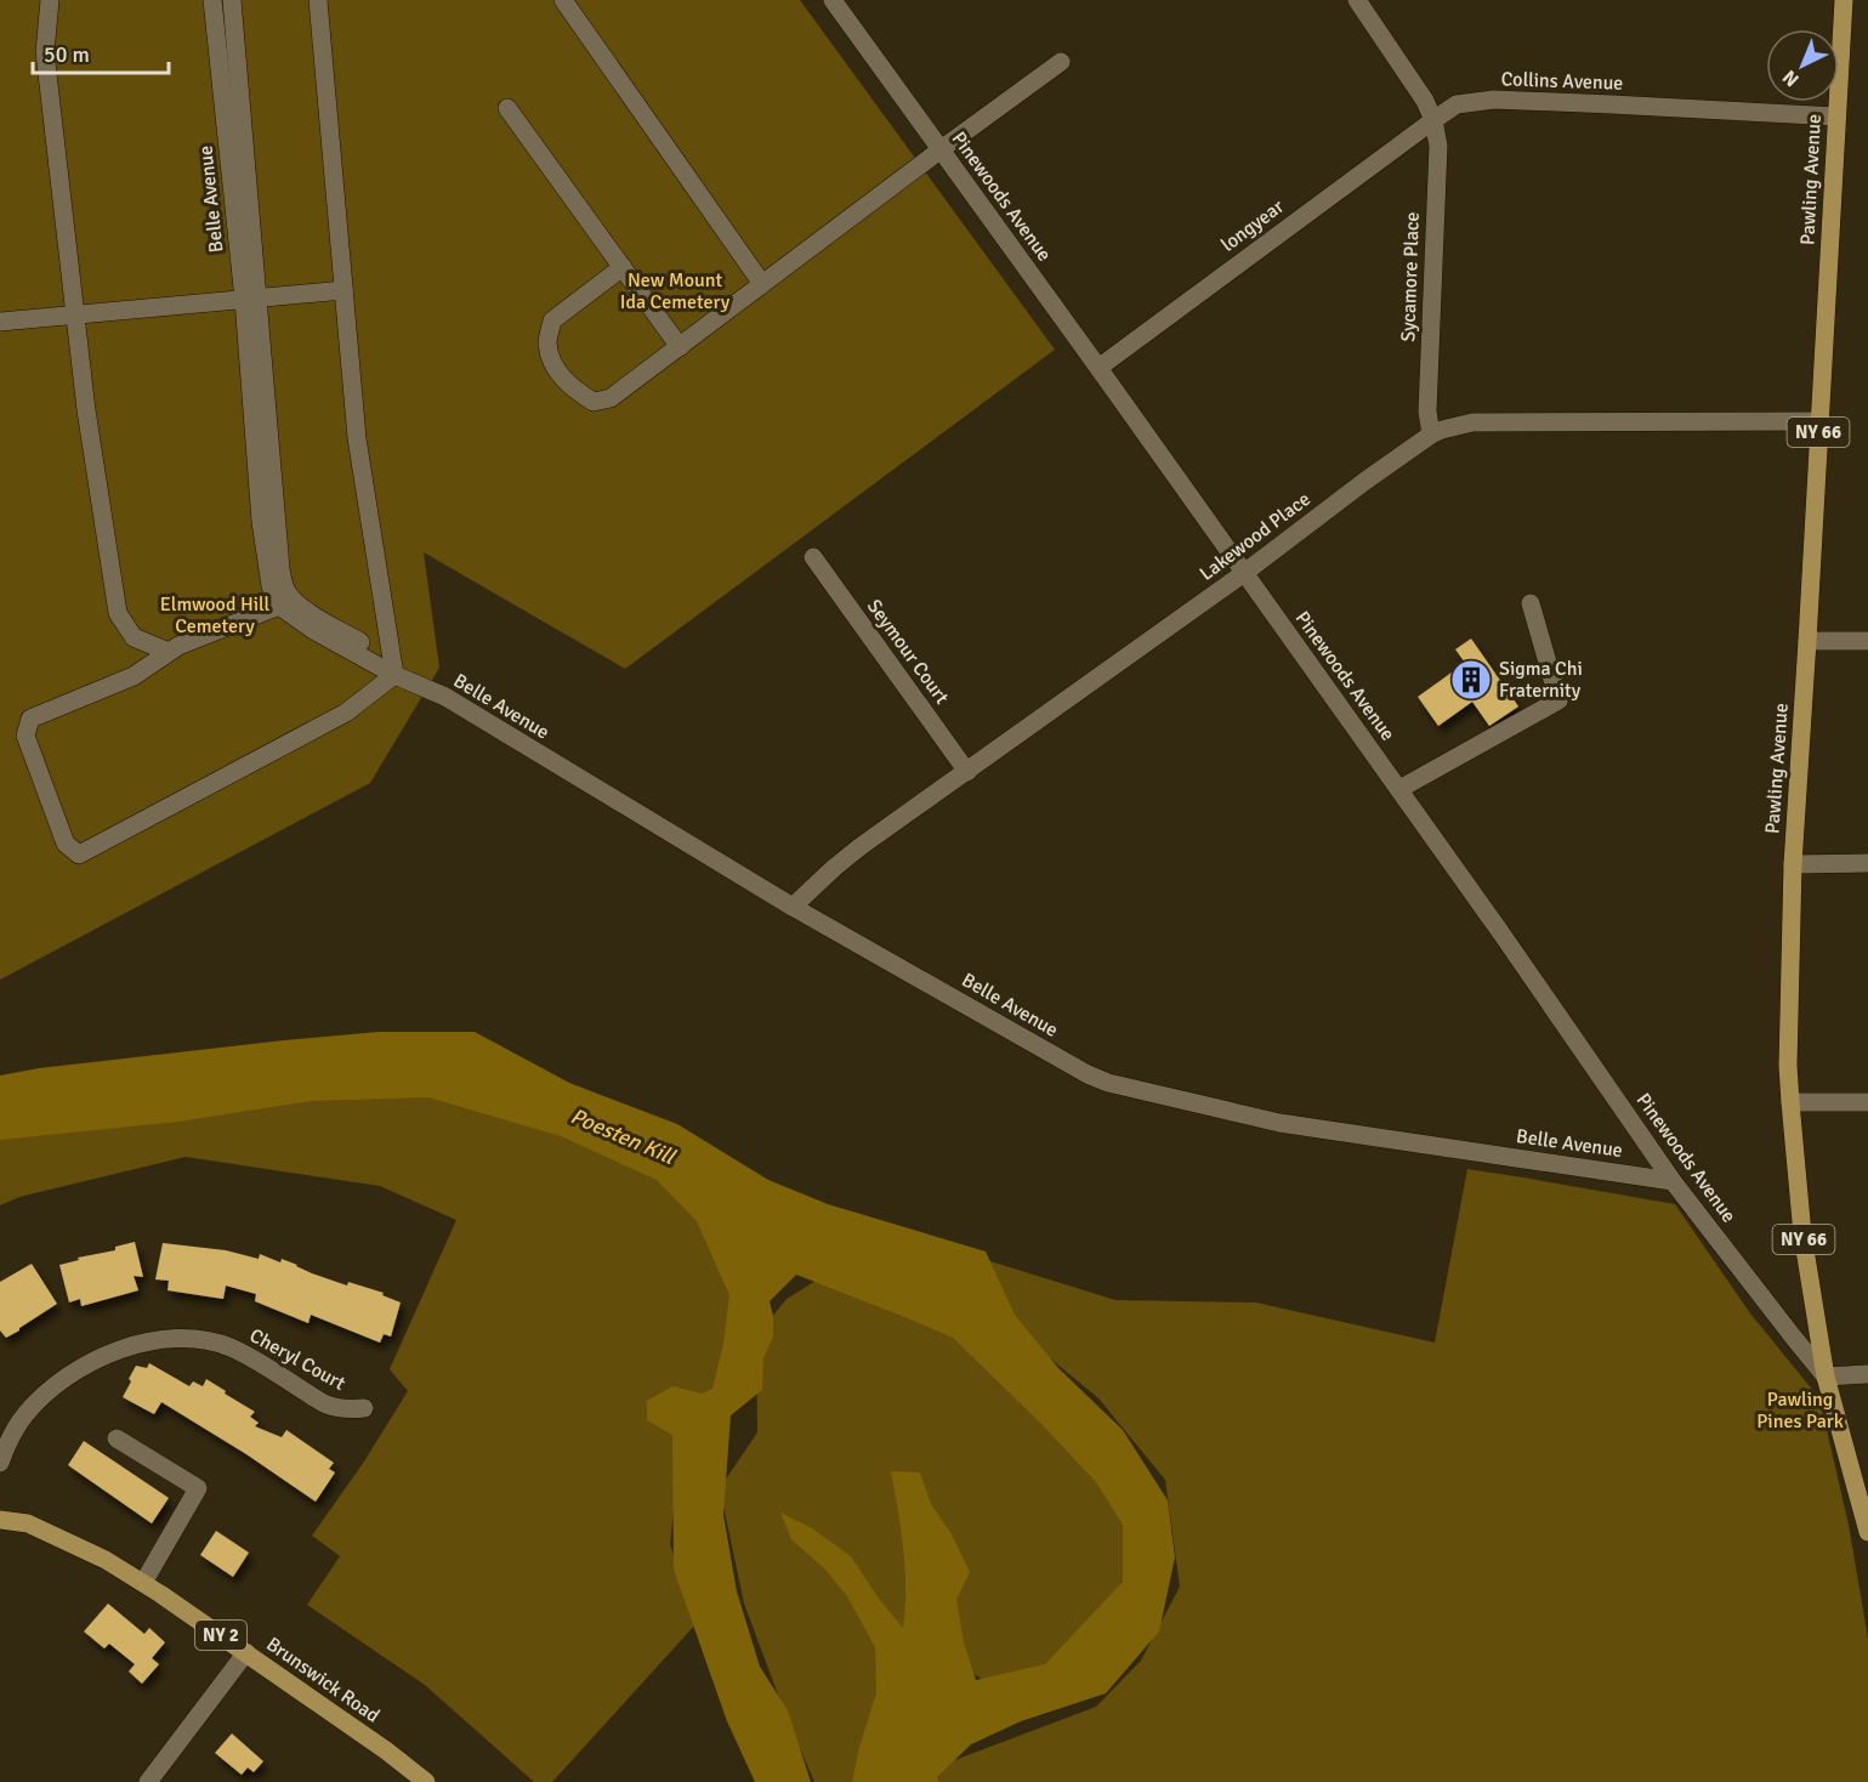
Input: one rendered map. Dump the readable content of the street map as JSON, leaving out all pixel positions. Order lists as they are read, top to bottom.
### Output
{
  "streets": {
    "main road": [
      "Pawling Avenue",
      "NY 66",
      "NY 2",
      "Brunswick Road"
    ],
    "street": [
      "Collins Avenue",
      "Pinewoods Avenue",
      "Belle Avenue",
      "longyear",
      "Sycamore Place",
      "Lakewood Place",
      "Seymour Court",
      "Cheryl Court"
    ]
  },
  "crossings": [
    ["Collins Avenue", "Pawling Avenue"],
    ["Collins Avenue", "longyear"],
    ["Collins Avenue", "Sycamore Place"],
    ["Pawling Avenue", "Pinewoods Avenue"],
    ["Pawling Avenue", "Lakewood Place"],
    ["Pinewoods Avenue", "Belle Avenue"],
    ["Pinewoods Avenue", "longyear"],
    ["Pinewoods Avenue", "Lakewood Place"],
    ["Belle Avenue", "Lakewood Place"],
    ["longyear", "Sycamore Place"],
    ["Sycamore Place", "Lakewood Place"],
    ["Lakewood Place", "Seymour Court"]
  ],
  "water": ["Poesten Kill"],
  "parks": ["New Mount Ida Cemetery", "Elmwood Hill Cemetery", "Pawling Pines Park"],
  "places": {
    "building": ["Sigma Chi Fraternity"]
  },
  "scale_bar": "50 m",
  "north": "bottom left"
}
